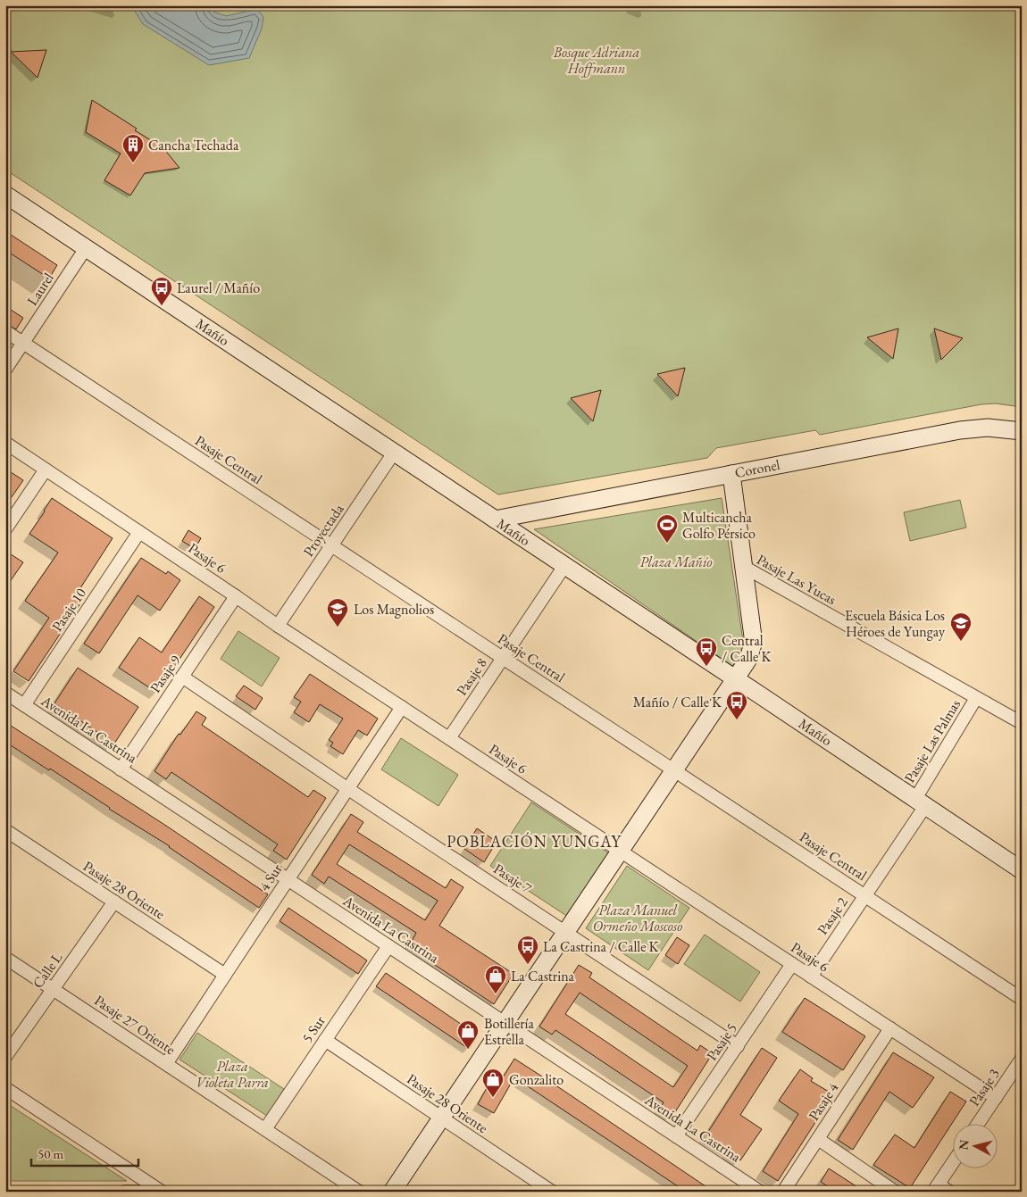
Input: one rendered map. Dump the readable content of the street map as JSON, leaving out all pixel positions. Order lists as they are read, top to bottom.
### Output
{
  "streets": {
    "street": [
      "Laurel",
      "Mañío",
      "Pasaje Central",
      "Coronel",
      "Proyectada",
      "Pasaje 6",
      "Pasaje Las Yucas",
      "Pasaje 10",
      "Pasaje 9",
      "Pasaje 8",
      "Avenida La Castrina",
      "Pasaje Las Palmas",
      "4 Sur",
      "Pasaje 7",
      "Pasaje 28 Oriente",
      "Pasaje 2",
      "Calle L",
      "Pasaje 27 Oriente",
      "5 Sur",
      "Pasaje 5",
      "Pasaje 3",
      "Pasaje 4"
    ]
  },
  "crossings": [
    ["Laurel", "Mañío"],
    ["Laurel", "Pasaje Central"],
    ["Mañío", "Coronel"],
    ["Mañío", "Proyectada"],
    ["Mañío", "Pasaje 8"],
    ["Mañío", "Pasaje Las Palmas"],
    ["Mañío", "Pasaje 2"],
    ["Pasaje Central", "Proyectada"],
    ["Pasaje Central", "Pasaje 8"],
    ["Pasaje Central", "Pasaje 2"],
    ["Proyectada", "Pasaje 6"],
    ["Pasaje 6", "Pasaje 10"],
    ["Pasaje 6", "Pasaje 9"],
    ["Pasaje 6", "Pasaje 8"],
    ["Pasaje 6", "4 Sur"],
    ["Pasaje 6", "Pasaje 2"],
    ["Pasaje 6", "Pasaje 5"],
    ["Pasaje 6", "Pasaje 3"],
    ["Pasaje 6", "Pasaje 4"],
    ["Pasaje Las Yucas", "Pasaje Las Palmas"],
    ["Pasaje 10", "Avenida La Castrina"],
    ["Pasaje 9", "Avenida La Castrina"],
    ["Pasaje 9", "Pasaje 7"],
    ["Avenida La Castrina", "4 Sur"],
    ["Avenida La Castrina", "5 Sur"],
    ["Avenida La Castrina", "Pasaje 5"],
    ["Pasaje Las Palmas", "Pasaje 2"],
    ["4 Sur", "Pasaje 7"],
    ["4 Sur", "Pasaje 28 Oriente"],
    ["4 Sur", "Pasaje 27 Oriente"],
    ["Pasaje 7", "Pasaje 5"],
    ["Pasaje 28 Oriente", "Calle L"],
    ["Pasaje 28 Oriente", "5 Sur"],
    ["Calle L", "Pasaje 27 Oriente"],
    ["Pasaje 27 Oriente", "5 Sur"]
  ],
  "districts": ["POBLACIÓN YUNGAY"],
  "parks": [
    "Bosque Adriana Hoffmann",
    "Plaza Mañío",
    "Plaza Manuel Ormeño Moscoso",
    "Plaza Violeta Parra"
  ],
  "places": {
    "building": ["Cancha Techada"],
    "bus stop": [
      "Laurel / Mañío",
      "Central / Calle K",
      "Mañío / Calle K",
      "La Castrina / Calle K"
    ],
    "sports": ["Multicancha Golfo Pérsico"],
    "school or university": ["Los Magnolios", "Escuela Básica Los Héroes de Yungay"],
    "shop": ["La Castrina", "Botillería Estrella", "Gonzalito"]
  },
  "scale_bar": "50 m",
  "north": "left"
}
